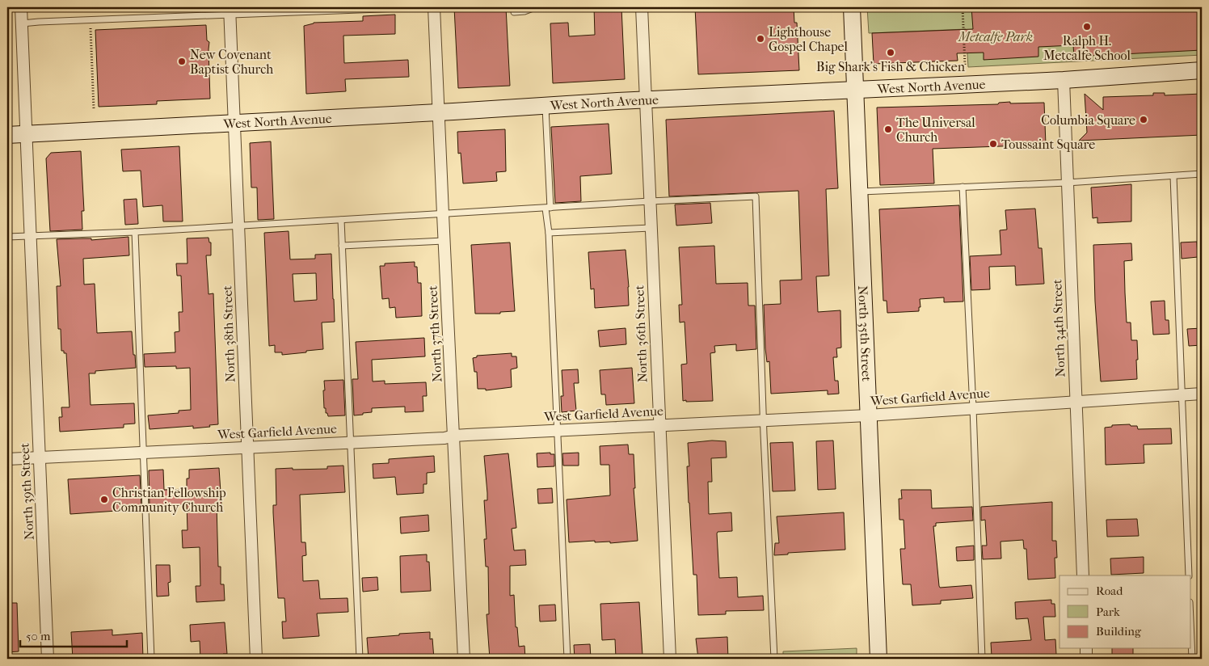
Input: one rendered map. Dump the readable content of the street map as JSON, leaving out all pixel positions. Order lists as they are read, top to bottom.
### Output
{
  "streets": {
    "main road": ["West North Avenue", "North 35th Street"],
    "street": [
      "North 34th Street",
      "North 38th Street",
      "North 37th Street",
      "North 36th Street",
      "West Garfield Avenue",
      "North 39th Street"
    ]
  },
  "crossings": [
    ["West North Avenue", "North 34th Street"],
    ["West North Avenue", "North 35th Street"],
    ["West North Avenue", "North 38th Street"],
    ["West North Avenue", "North 37th Street"],
    ["West North Avenue", "North 36th Street"],
    ["West North Avenue", "North 39th Street"],
    ["North 34th Street", "West Garfield Avenue"],
    ["North 35th Street", "West Garfield Avenue"],
    ["North 38th Street", "West Garfield Avenue"],
    ["North 37th Street", "West Garfield Avenue"],
    ["North 36th Street", "West Garfield Avenue"],
    ["West Garfield Avenue", "North 39th Street"]
  ],
  "parks": ["Metcalfe Park"],
  "places": [
    "Ralph H. Metcalfe School",
    "Lighthouse Gospel Chapel",
    "Big Shark's Fish & Chicken",
    "New Covenant Baptist Church",
    "Columbia Square",
    "The Universal Church",
    "Toussaint Square",
    "Christian Fellowship Community Church"
  ],
  "legend": ["Road", "Park", "Building"],
  "scale_bar": "50 m"
}
